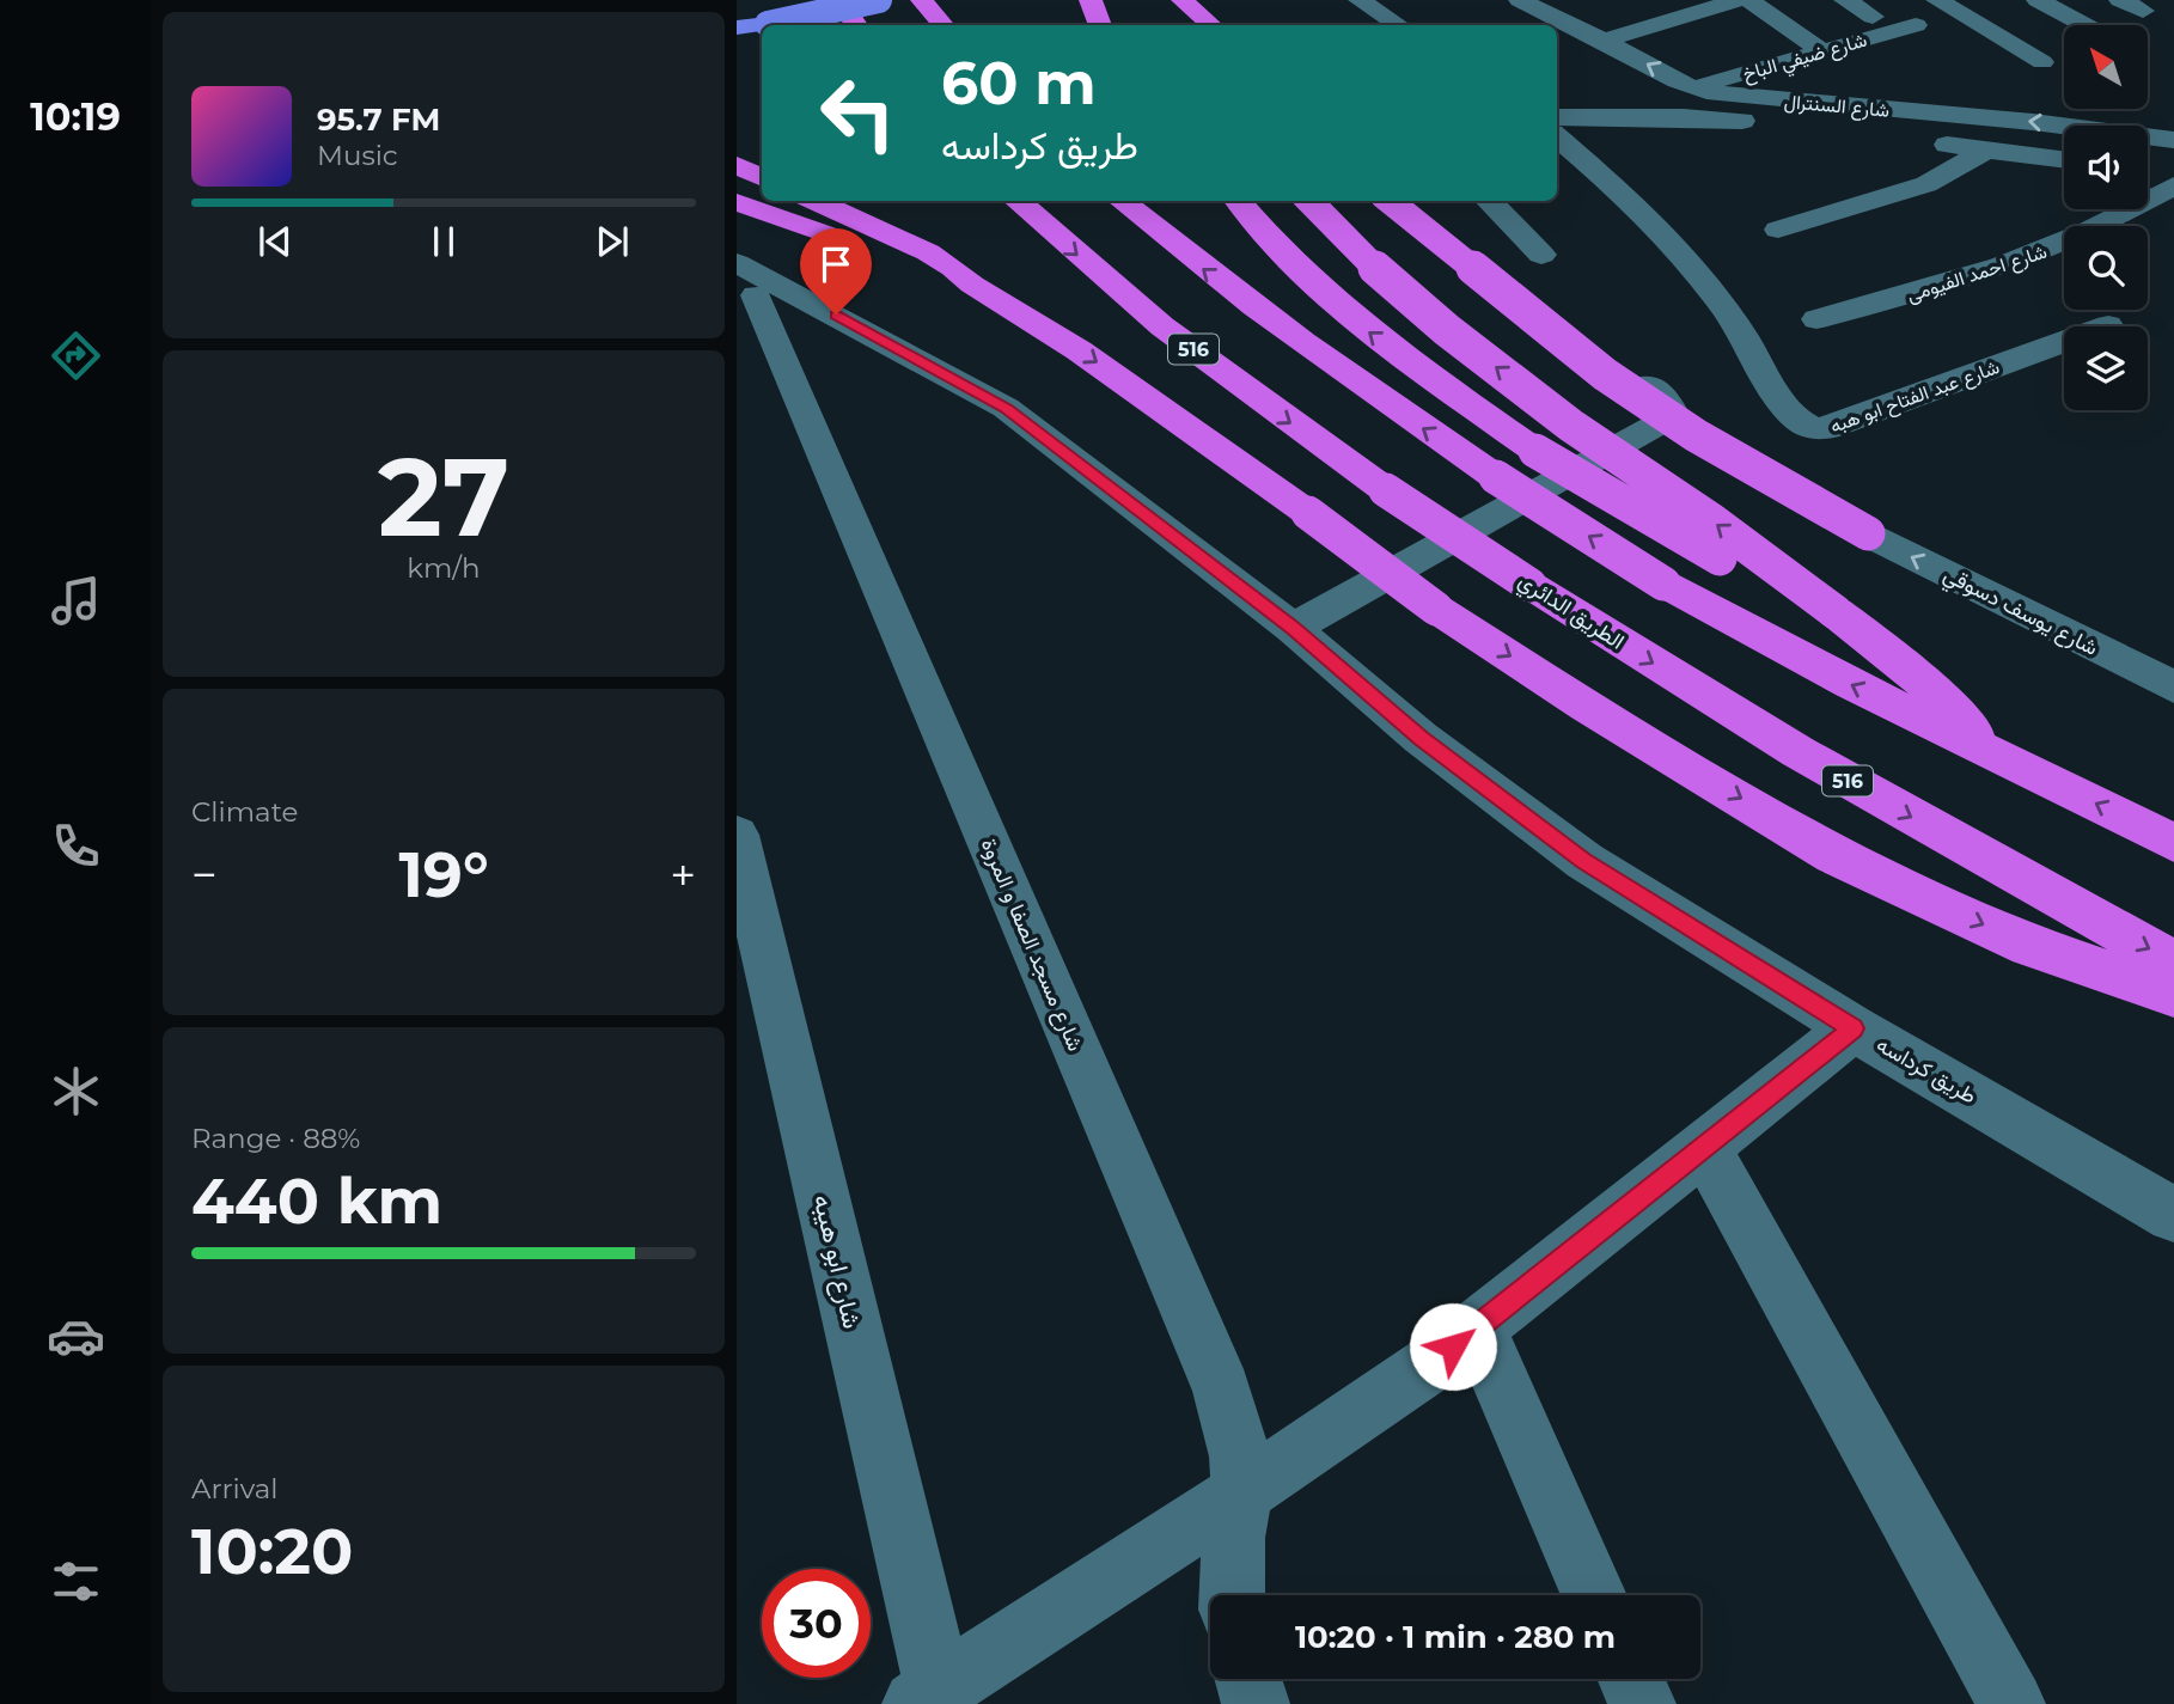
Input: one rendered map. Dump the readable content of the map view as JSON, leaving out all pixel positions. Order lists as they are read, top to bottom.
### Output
{
  "streets": {
    "highway": ["516", "الطريق الدائري"],
    "street": [
      "شارع ضيفي الباخ",
      "شارع السنترال",
      "شارع احمد الفيومى",
      "شارع عبد الفتاح ابو هبه",
      "شارع يوسف دسوقي",
      "شارع مسجد الصفا و المروة",
      "طريق كرداسه",
      "شارع ابو هيبه"
    ]
  },
  "crossings": [
    ["شارع ضيفي الباخ", "شارع السنترال"],
    ["شارع مسجد الصفا و المروة", "طريق كرداسه"]
  ],
  "one_way": ["شارع يوسف دسوقي"],
  "north": "top left",
  "page": {
    "tabs": "10:19",
    "turn": ["60 m", "طريق كرداسه"],
    "song": ["95.7 FM", "Music"],
    "tile": [
      ["27", "km/h"],
      "Climate",
      ["Range · 88%", "440 km"],
      ["Arrival", "10:20"]
    ],
    "heat": ["−", "19°", "+"],
    "limit": "30",
    "trip": "10:20 · 1 min · 280 m"
  }
}
